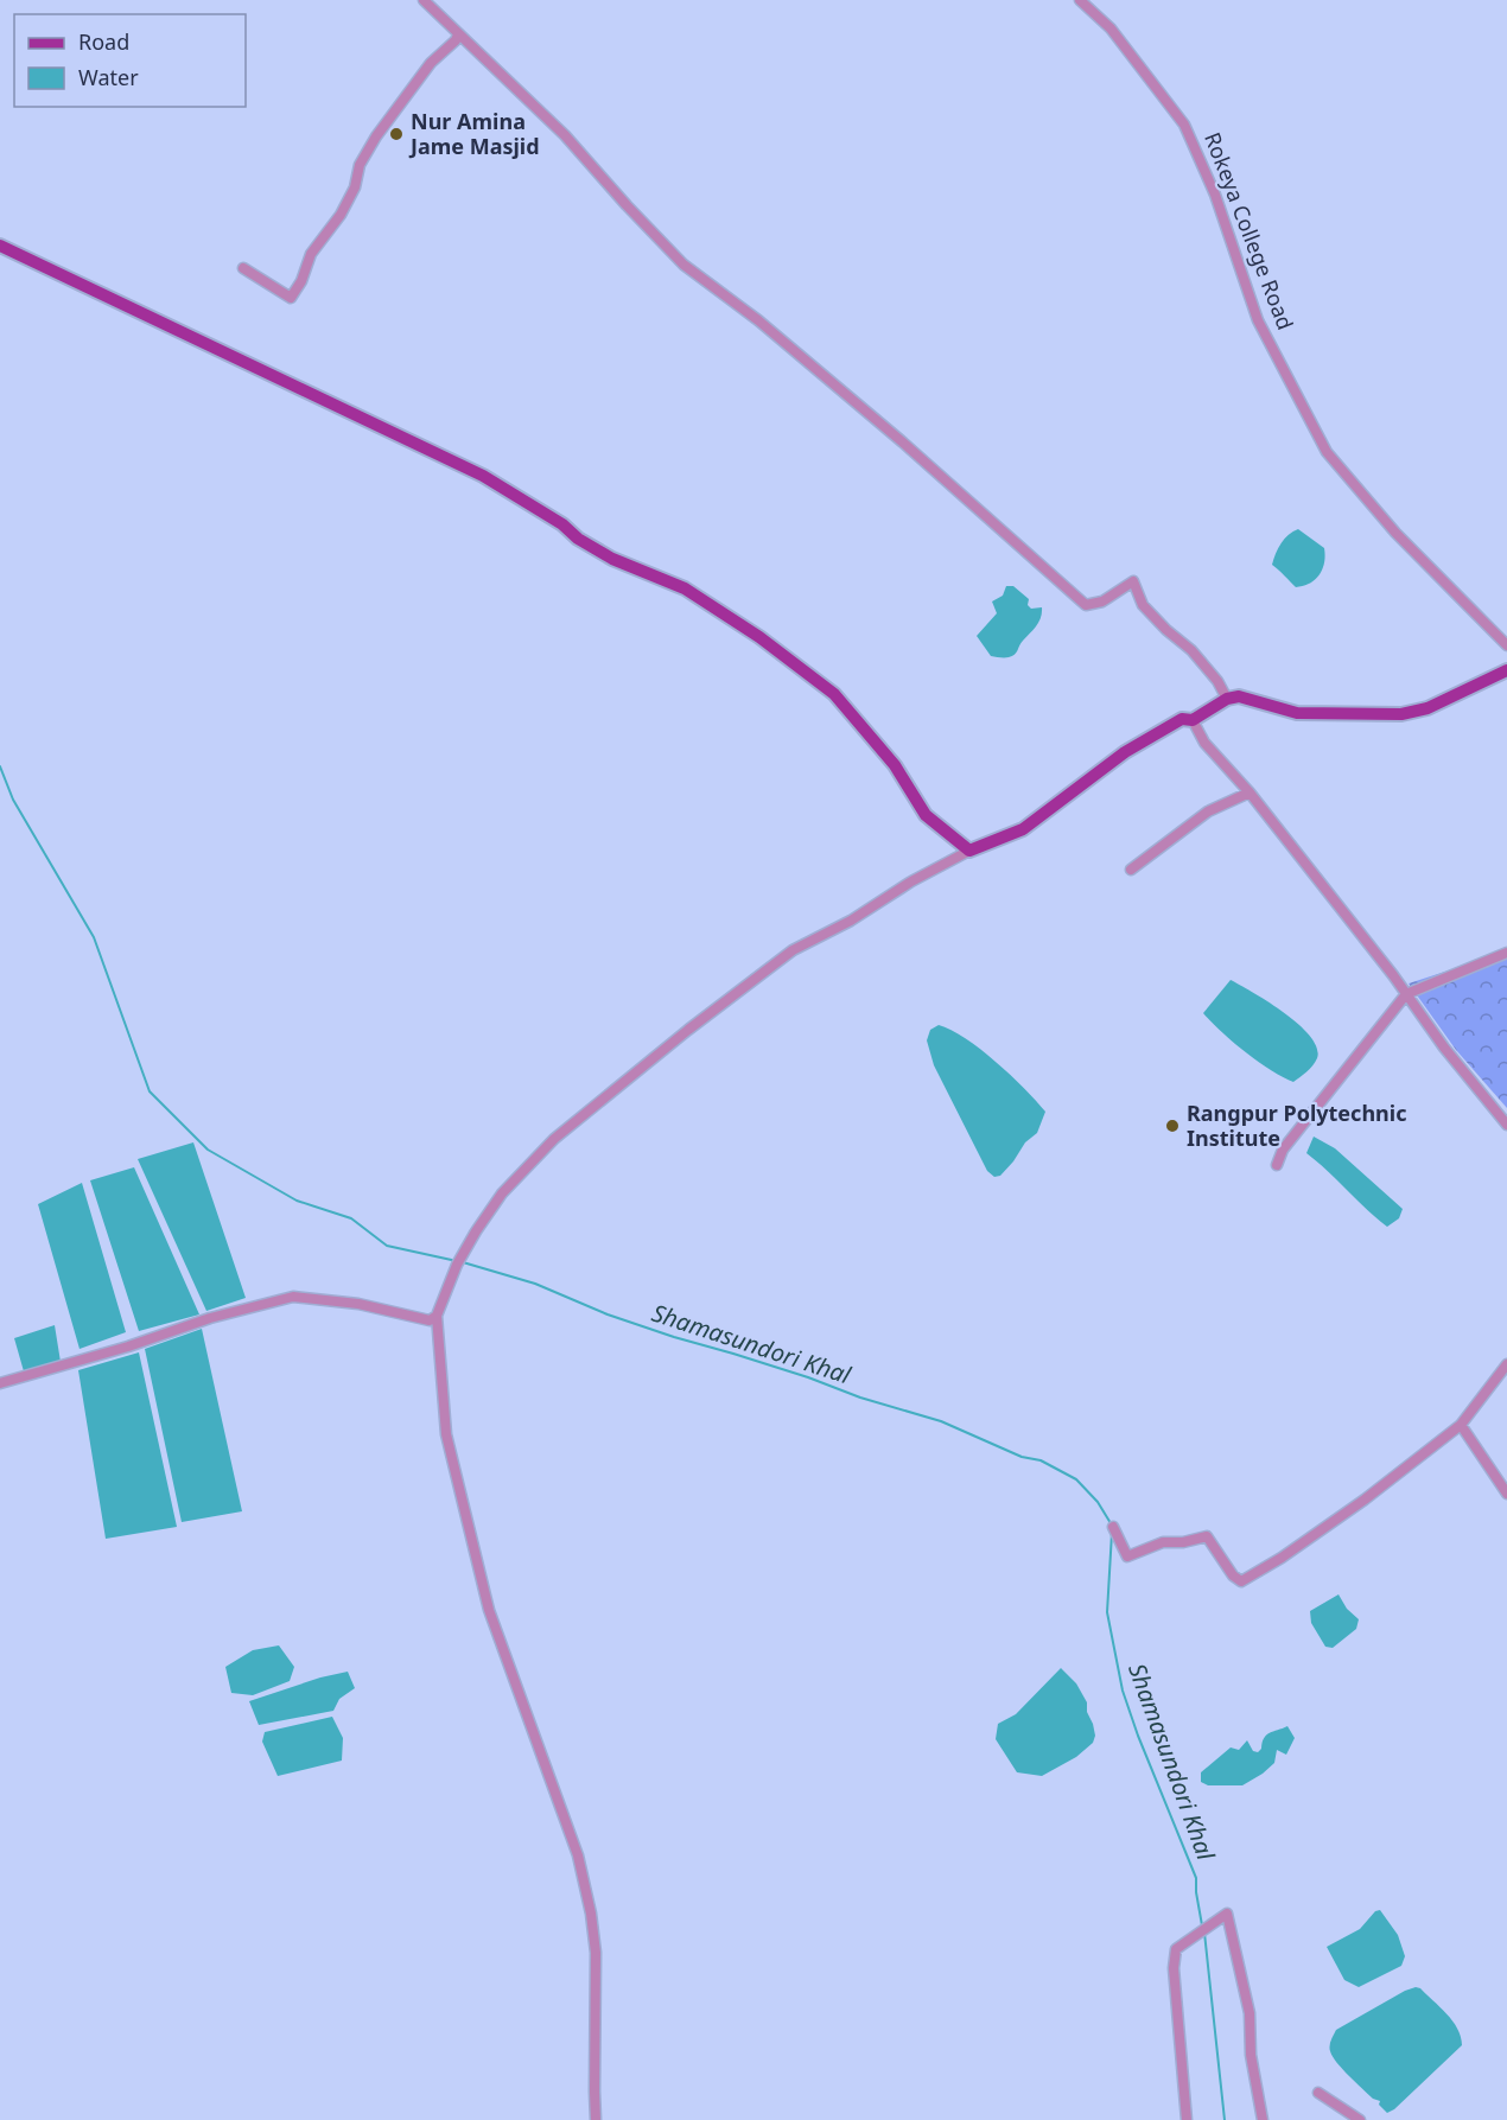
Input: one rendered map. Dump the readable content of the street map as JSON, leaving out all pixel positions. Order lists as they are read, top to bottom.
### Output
{
  "streets": {
    "street": ["Rokeya College Road"]
  },
  "water": ["Shamasundori Khal"],
  "places": ["Nur Amina Jame Masjid", "Rangpur Polytechnic Institute"],
  "legend": ["Road", "Water"]
}
